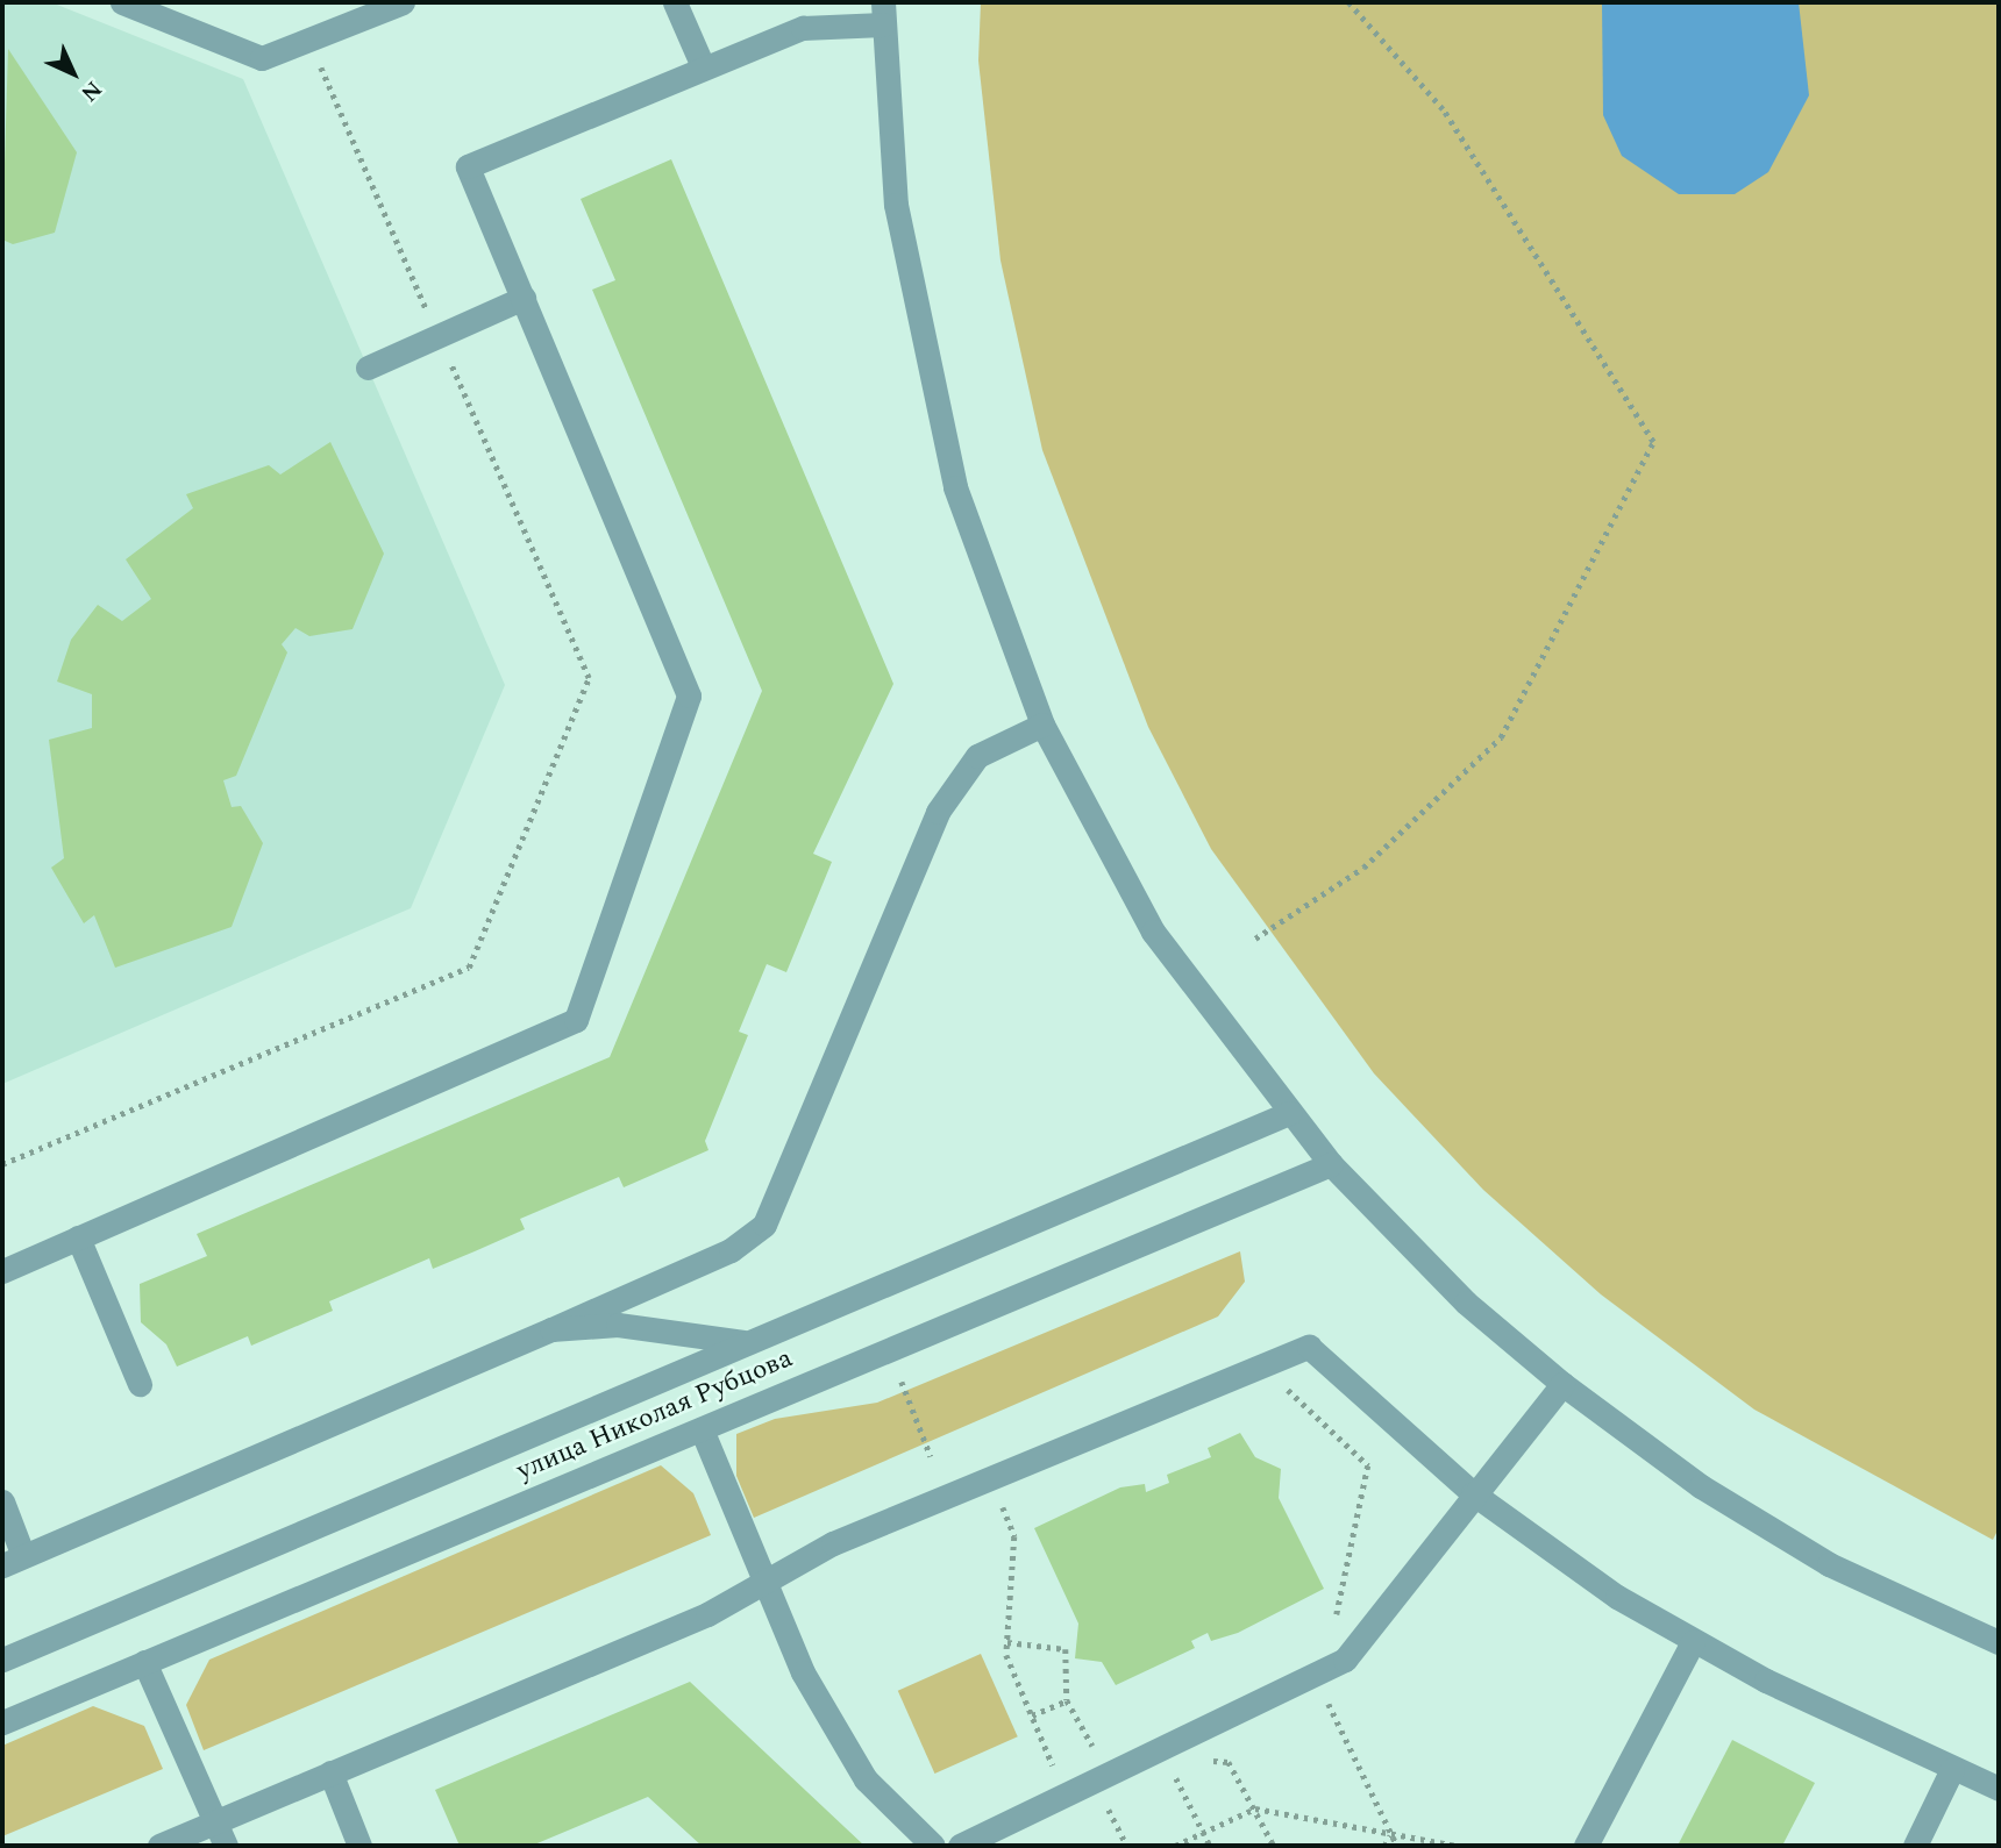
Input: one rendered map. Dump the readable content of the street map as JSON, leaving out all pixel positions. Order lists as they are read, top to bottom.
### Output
{
  "streets": {
    "street": ["улица Николая Рубцова"]
  },
  "north": "bottom right"
}
